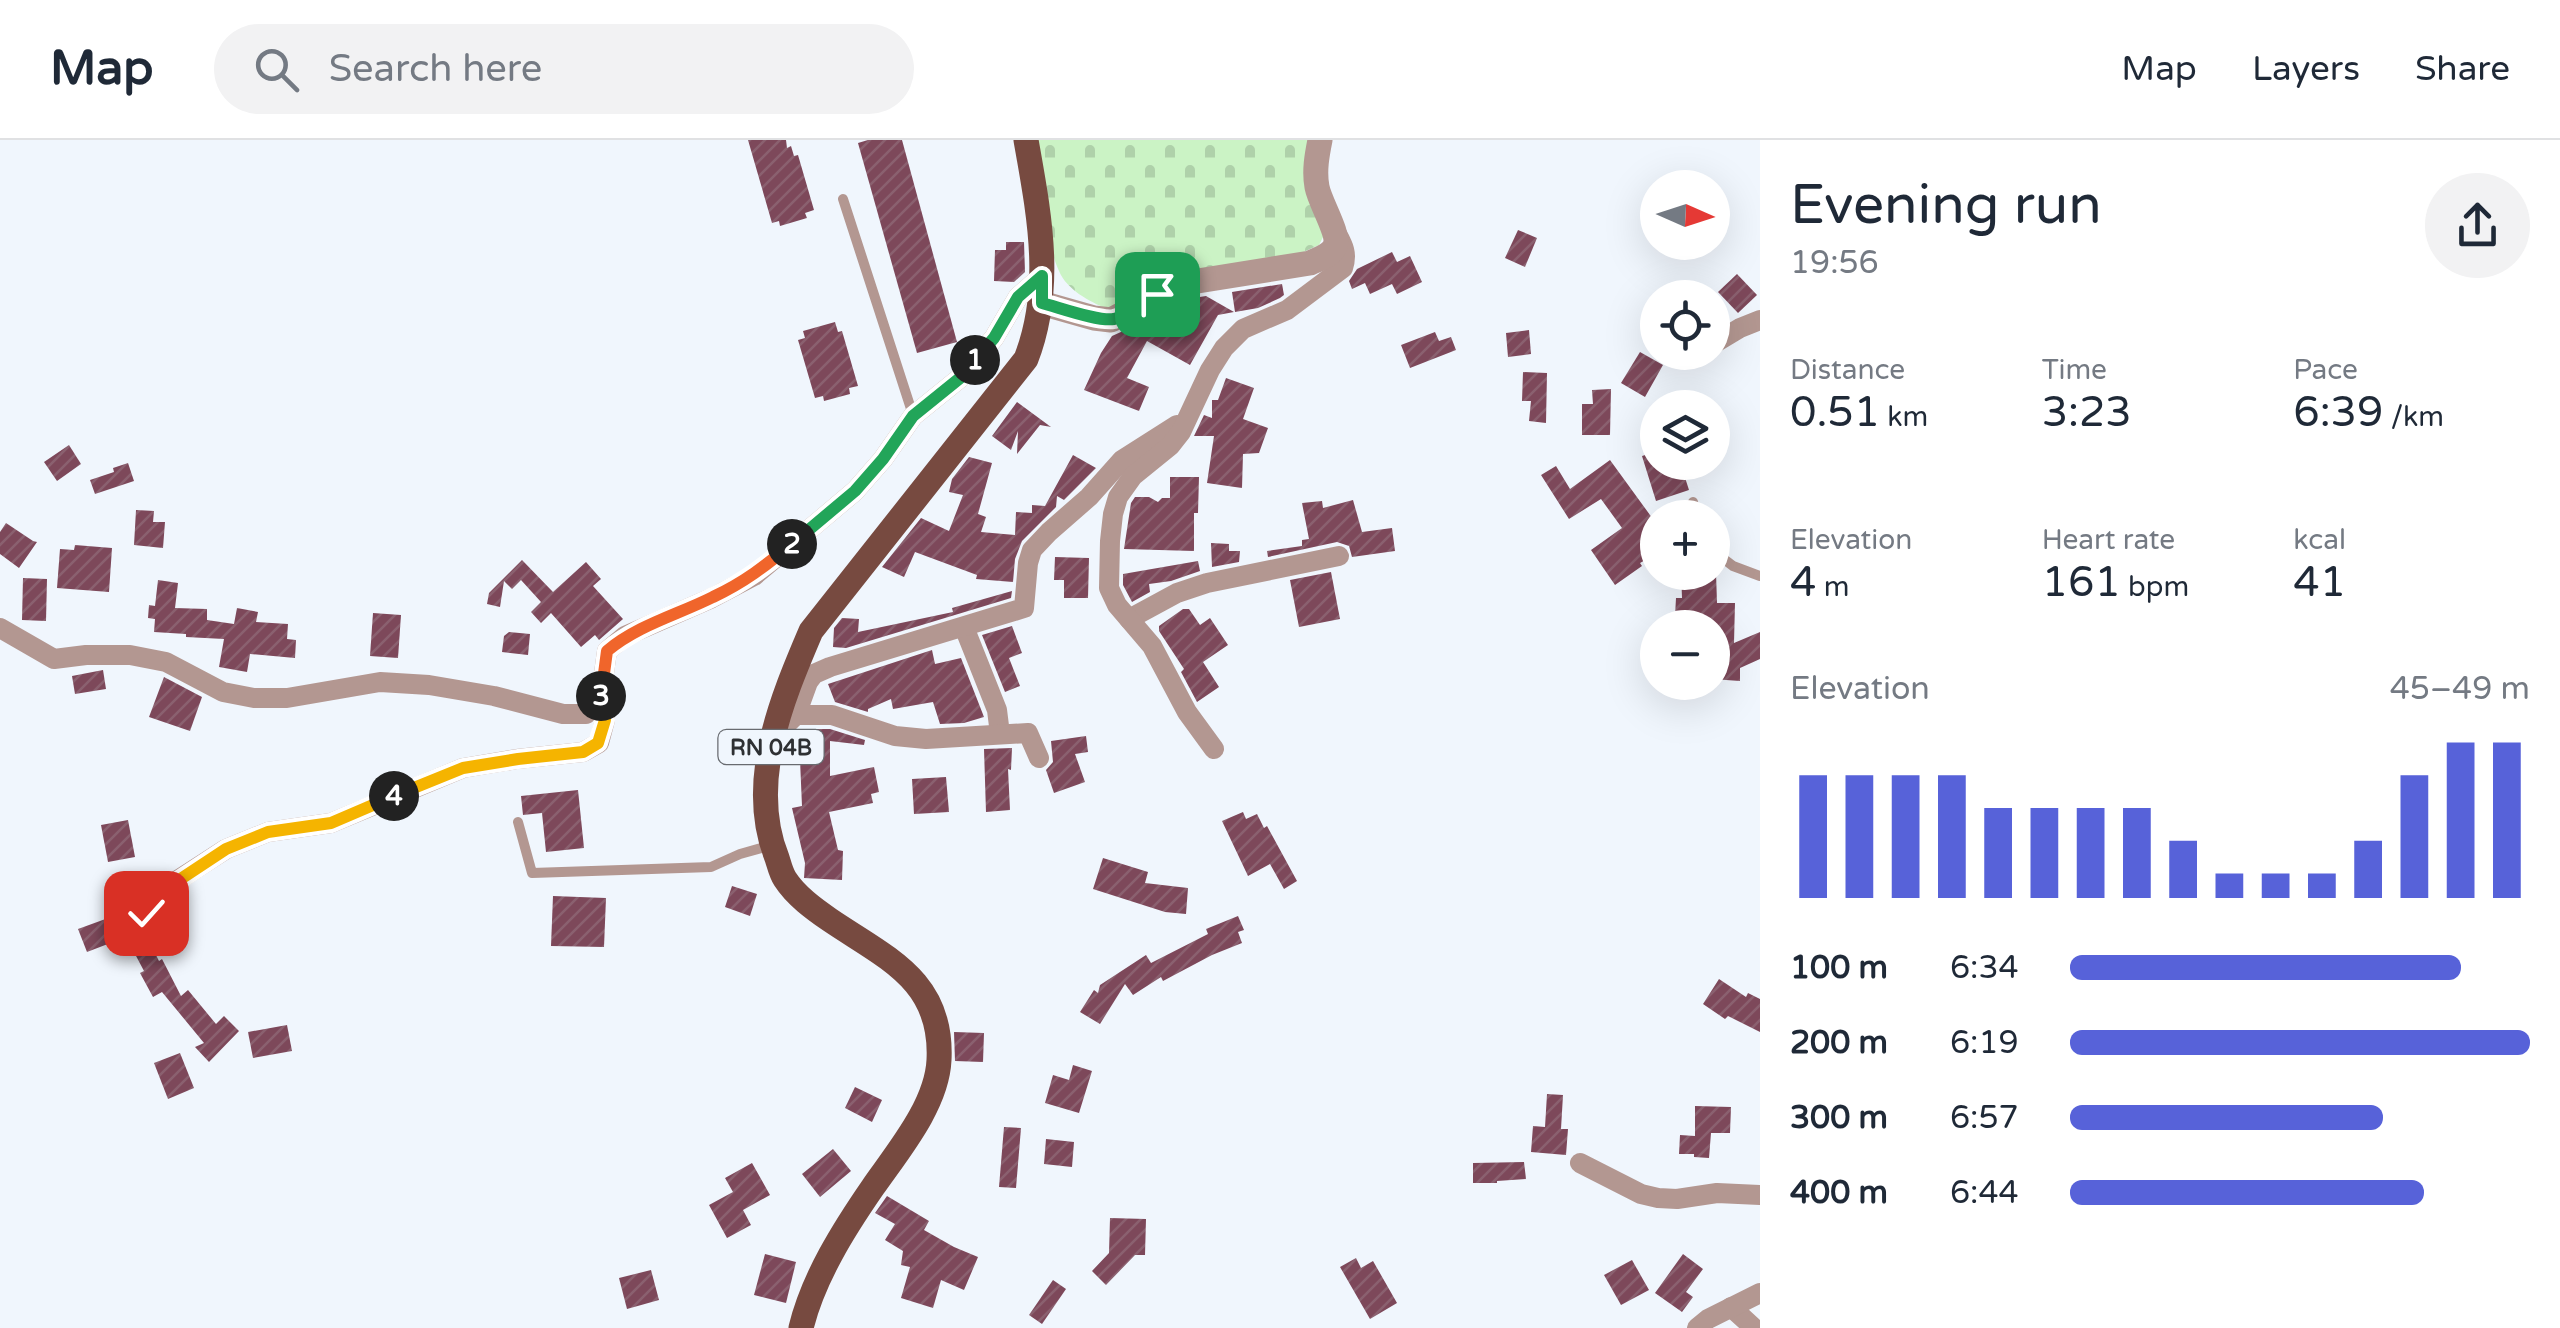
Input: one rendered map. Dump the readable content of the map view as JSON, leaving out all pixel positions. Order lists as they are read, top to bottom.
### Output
{
  "streets": {
    "main road": ["RN 04B"]
  },
  "north": "right",
  "page": {
    "header": "Map",
    "search": "Search here",
    "nav": ["Map", "Layers", "Share"],
    "heading": ["Evening run", "19:56"],
    "map_buttons": ["+", "−"],
    "stats": [
      ["Distance", "0.51 km"],
      ["Time", "3:23"],
      ["Pace", "6:39 /km"],
      ["Elevation", "4 m"],
      ["Heart rate", "161 bpm"],
      ["kcal", "41"]
    ],
    "pins": [
      "1",
      "2",
      "3",
      "4"
    ],
    "chart": ["Elevation", "45–49 m"],
    "list": [
      {
        "name": "100 m",
        "note": "6:34"
      },
      {
        "name": "200 m",
        "note": "6:19"
      },
      {
        "name": "300 m",
        "note": "6:57"
      },
      {
        "name": "400 m",
        "note": "6:44"
      }
    ]
  }
}
